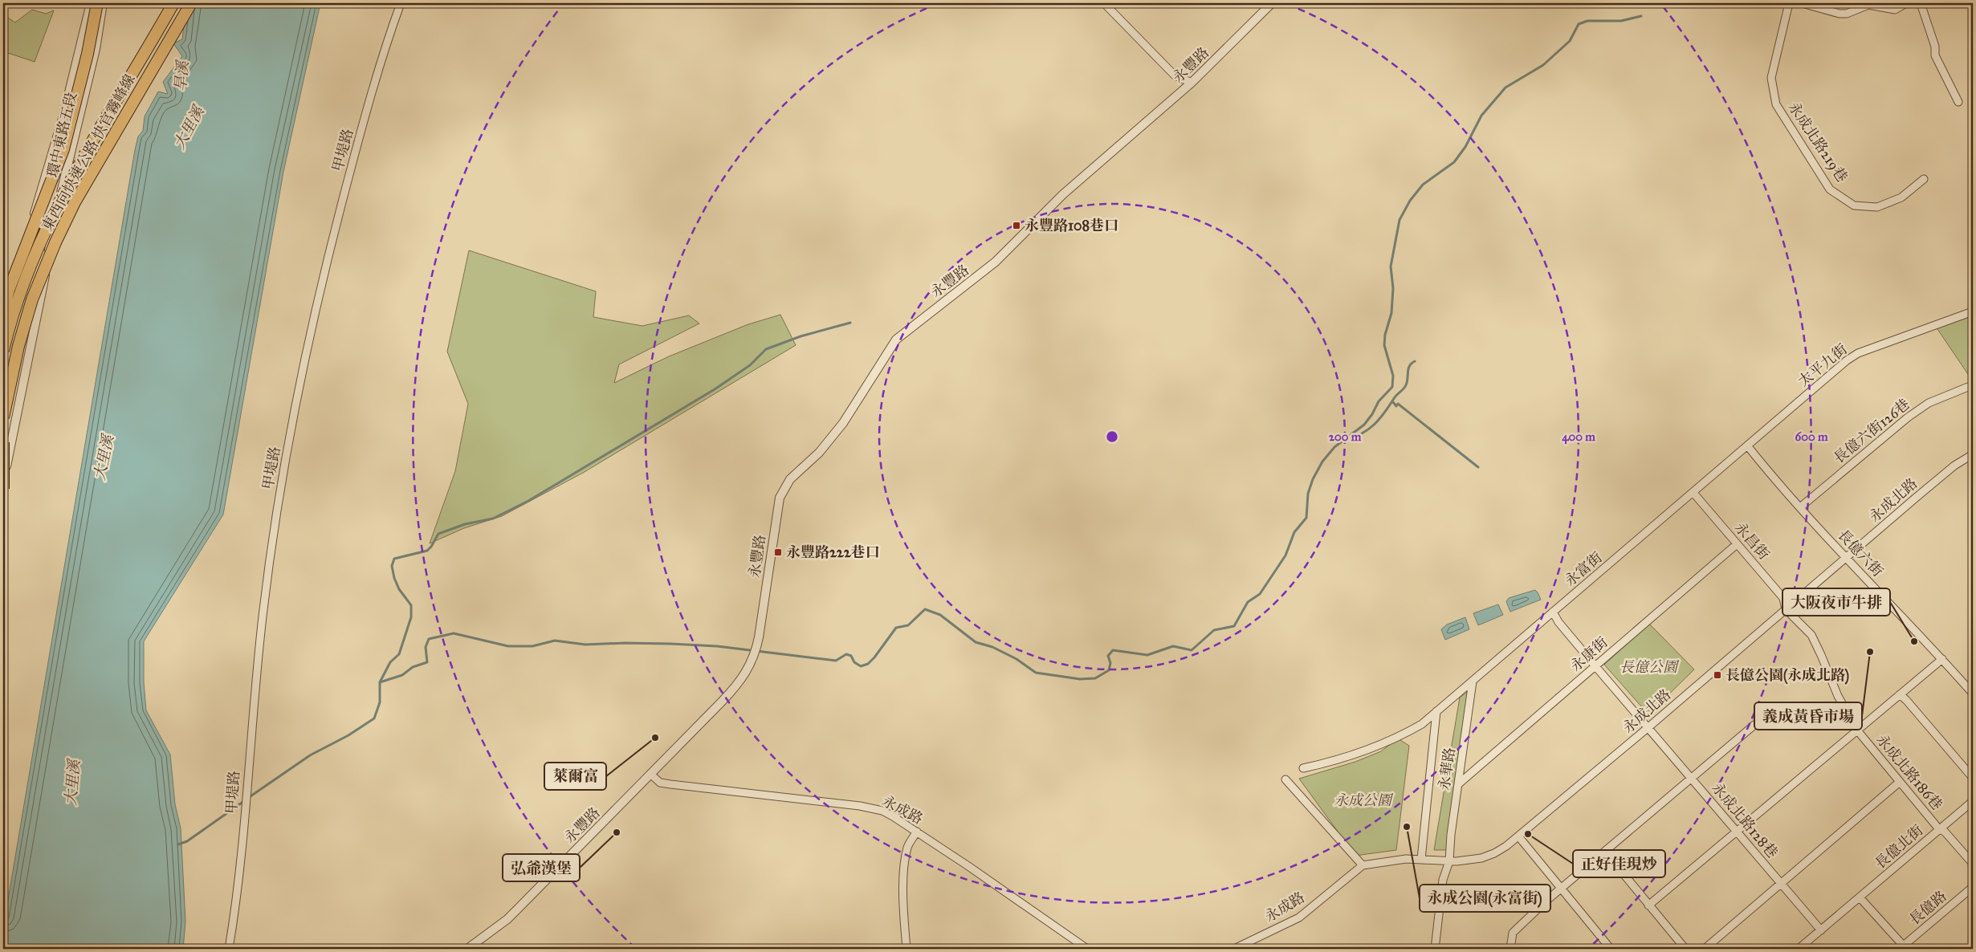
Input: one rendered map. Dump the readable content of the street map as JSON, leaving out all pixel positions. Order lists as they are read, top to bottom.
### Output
{
  "streets": {
    "highway": ["東西向快速公路 快官霧峰線"],
    "street": [
      "永豐路",
      "環中東路五段",
      "永成北路219巷",
      "甲堤路",
      "太平九街",
      "長億六街126巷",
      "永成北路",
      "永昌街",
      "長億六街",
      "永富街",
      "永康街",
      "永華路",
      "永成北路186巷",
      "永成路",
      "永成北路128巷",
      "長億北街",
      "長億路"
    ]
  },
  "crossings": [
    ["永豐路", "永成路"],
    ["太平九街", "長億六街"],
    ["太平九街", "永富街"],
    ["長億六街126巷", "長億六街"],
    ["永成北路", "永昌街"],
    ["永成北路", "長億六街"],
    ["永成北路", "永華路"],
    ["永成北路", "永成北路186巷"],
    ["永成北路", "永成路"],
    ["永成北路", "永成北路128巷"],
    ["永昌街", "永富街"],
    ["永昌街", "永康街"],
    ["永昌街", "永成北路186巷"],
    ["長億六街", "永富街"],
    ["永富街", "永華路"],
    ["永富街", "永成北路128巷"],
    ["永康街", "永華路"],
    ["永康街", "永成北路128巷"],
    ["永華路", "永成路"],
    ["永成北路186巷", "長億北街"],
    ["永成北路128巷", "長億北街"]
  ],
  "water": ["旱溪", "大里溪"],
  "parks": ["長億公園", "永成公園"],
  "places": {
    "transit": ["永豐路108巷口", "永豐路222巷口", "長億公園(永成北路)"],
    "other": [
      "大阪夜市牛排",
      "義成黃昏市場",
      "萊爾富",
      "永成公園(永富街)",
      "弘爺漢堡",
      "正好佳現炒"
    ]
  },
  "rings": ["200 m", "400 m", "600 m"]
}
